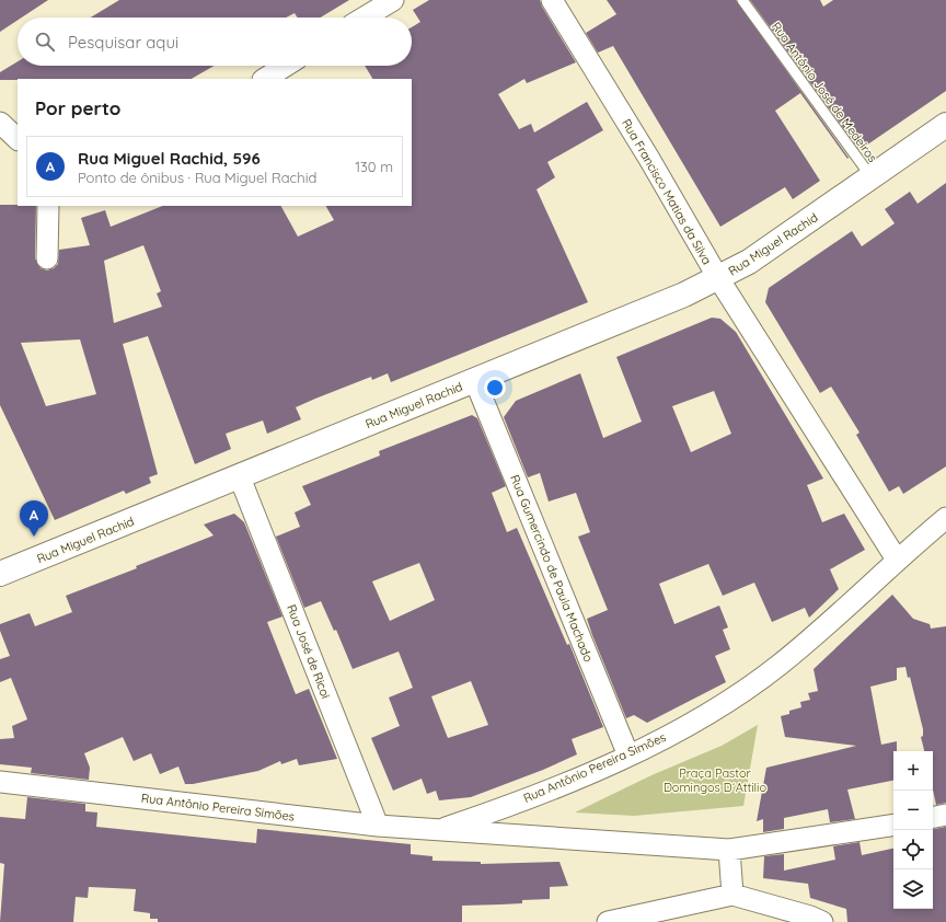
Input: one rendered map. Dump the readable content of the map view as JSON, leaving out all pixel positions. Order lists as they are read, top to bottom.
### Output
{
  "streets": {
    "main road": ["Rua Miguel Rachid"],
    "street": [
      "Rua Francisco Matias da Silva",
      "Rua Gumercindo de Paula Machado",
      "Rua José de Ricoi",
      "Rua Antônio Pereira Simões"
    ],
    "lane": ["Rua Antônio José de Medeiros"]
  },
  "crossings": [
    ["Rua Antônio José de Medeiros", "Rua Miguel Rachid"],
    ["Rua Francisco Matias da Silva", "Rua Miguel Rachid"],
    ["Rua Francisco Matias da Silva", "Rua Antônio Pereira Simões"],
    ["Rua Miguel Rachid", "Rua Gumercindo de Paula Machado"],
    ["Rua Miguel Rachid", "Rua José de Ricoi"],
    ["Rua Gumercindo de Paula Machado", "Rua Antônio Pereira Simões"],
    ["Rua José de Ricoi", "Rua Antônio Pereira Simões"]
  ],
  "parks": ["Praça Pastor Domingos D´Attilio"],
  "page": {
    "search": "Pesquisar aqui",
    "heading": "Por perto",
    "list": [
      {
        "mark": "A",
        "name": "Rua Miguel Rachid, 596",
        "note": "Ponto de ônibus · Rua Miguel Rachid",
        "value": "130 m"
      }
    ],
    "pins": "A",
    "map_buttons": ["+", "−"]
  }
}
